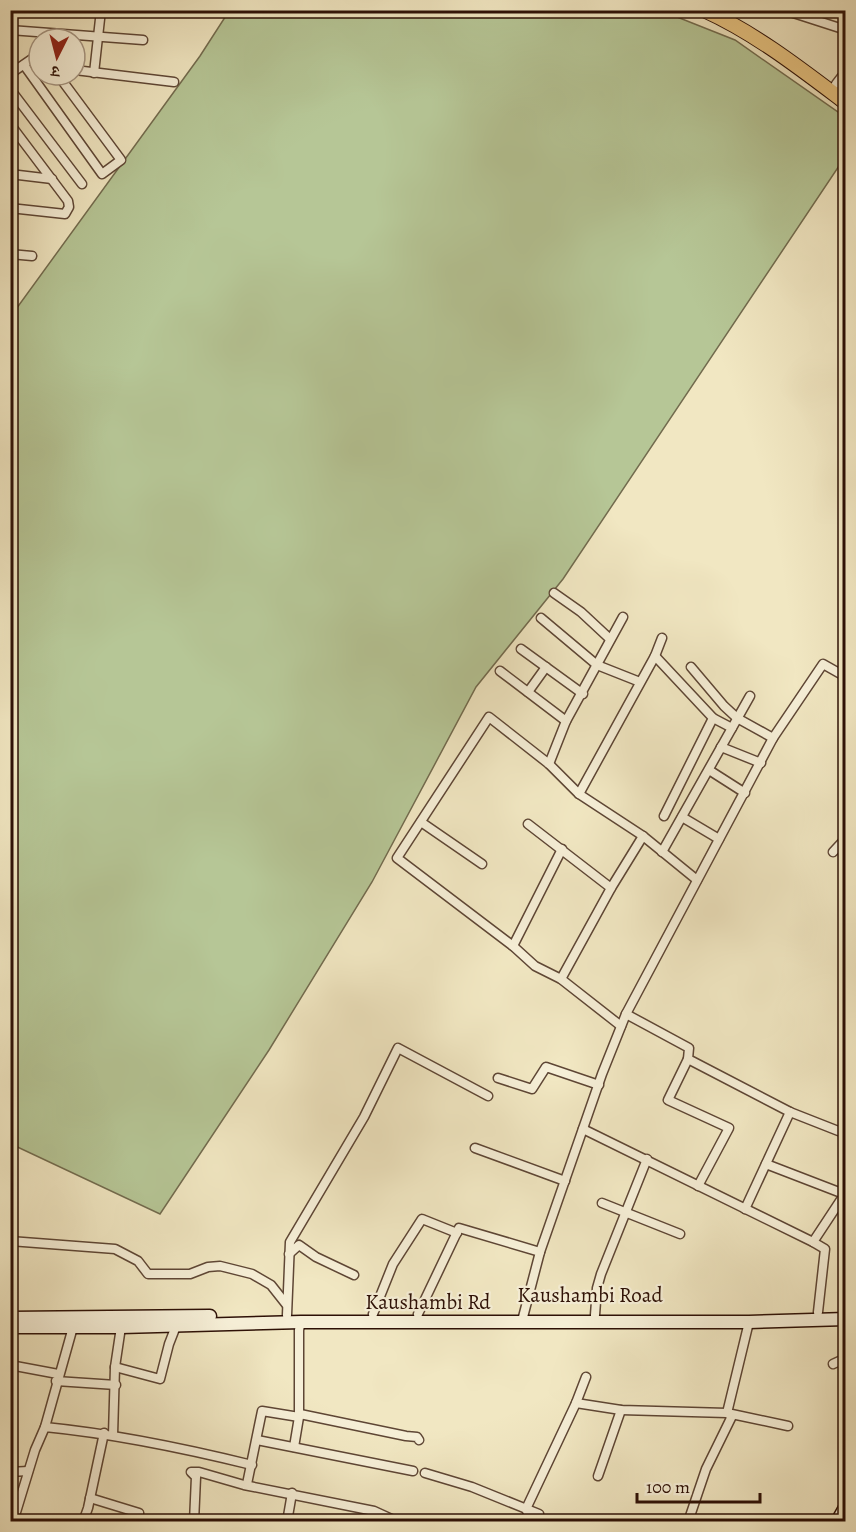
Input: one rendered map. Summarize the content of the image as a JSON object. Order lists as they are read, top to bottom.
{
  "streets": {
    "main road": ["Kaushambi Road", "Kaushambi Rd"]
  },
  "crossings": [
    ["Kaushambi Road", "Kaushambi Rd"]
  ],
  "scale_bar": "100 m",
  "north": "bottom"
}
